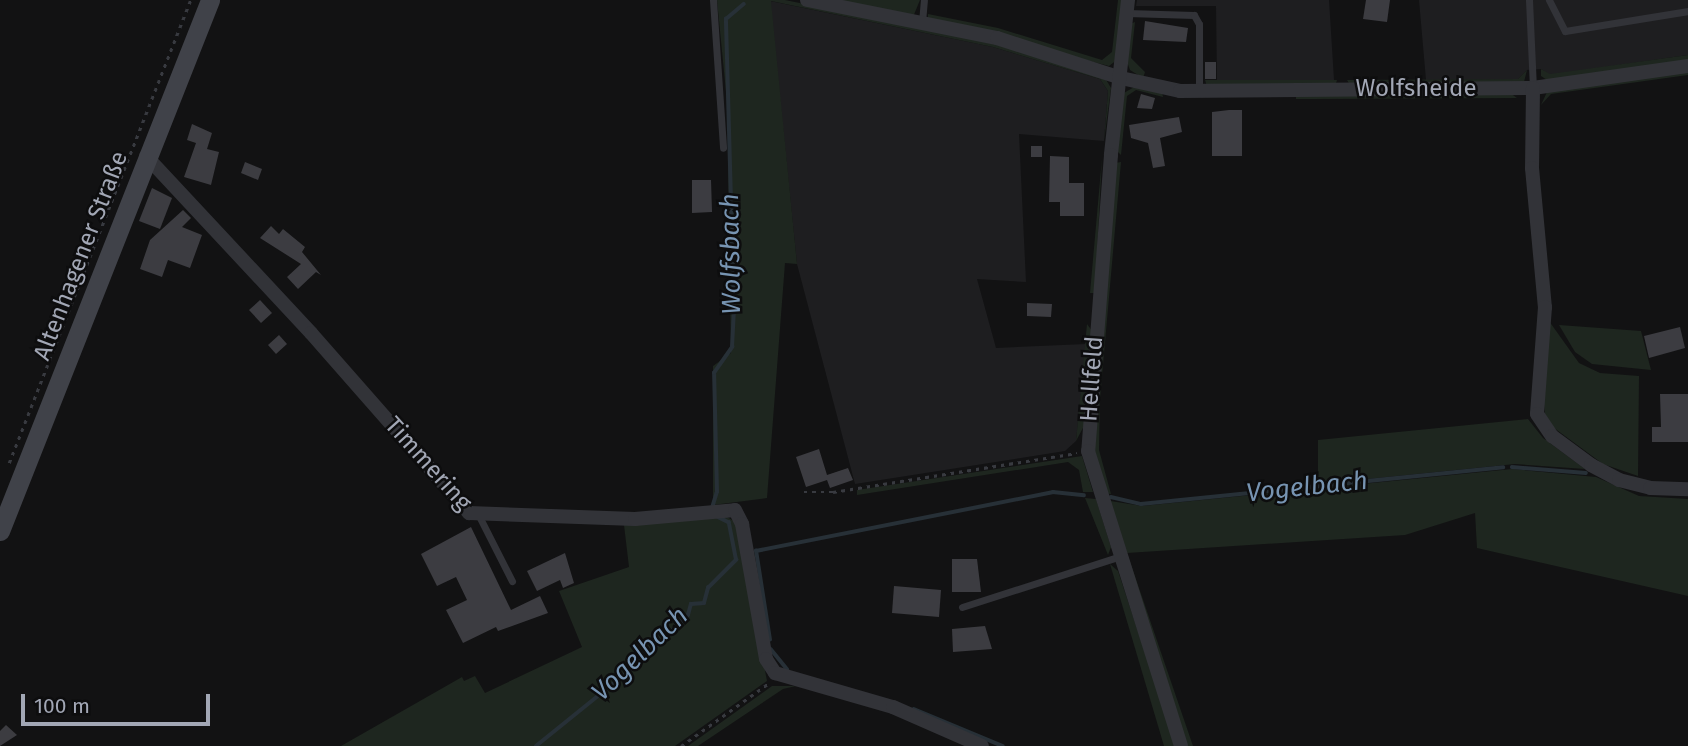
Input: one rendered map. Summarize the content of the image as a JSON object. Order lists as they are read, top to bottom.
{
  "streets": {
    "main road": ["Altenhagener Straße"],
    "street": ["Wolfsheide", "Hellfeld", "Timmering"]
  },
  "crossings": [
    ["Wolfsheide", "Hellfeld"],
    ["Altenhagener Straße", "Timmering"]
  ],
  "water": ["Wolfsbach", "Vogelbach"],
  "scale_bar": "100 m"
}
